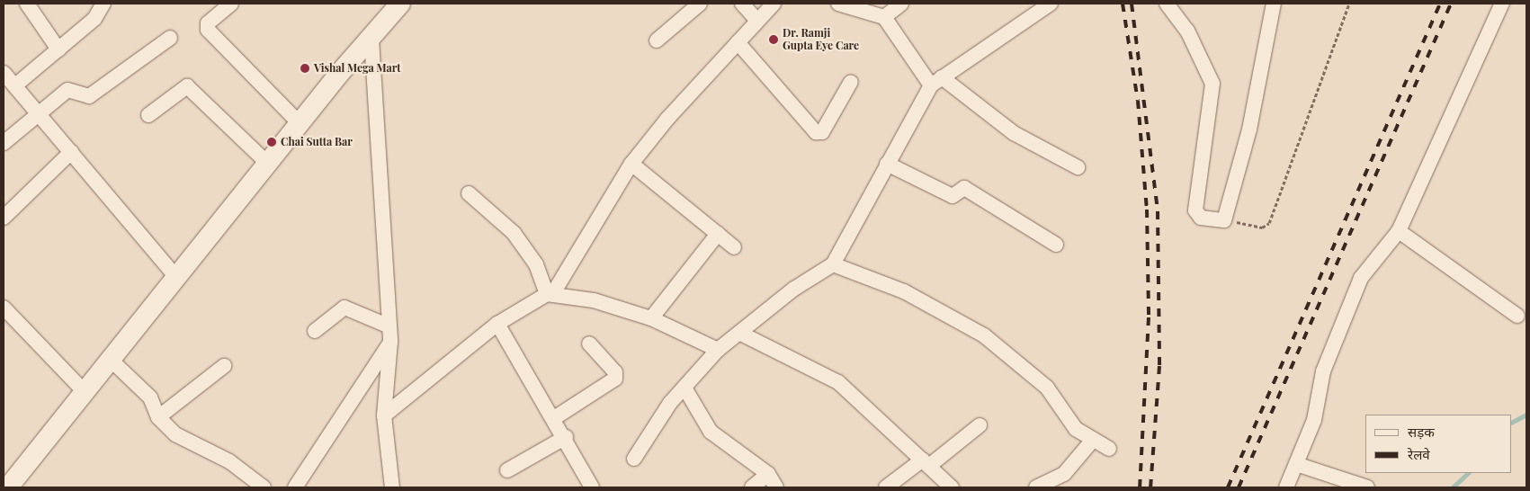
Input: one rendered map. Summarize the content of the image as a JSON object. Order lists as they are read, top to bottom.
{
  "places": ["Dr. Ramji Gupta Eye Care", "Vishal Mega Mart", "Chai Sutta Bar"],
  "legend": ["सड़क", "रेलवे"]
}
